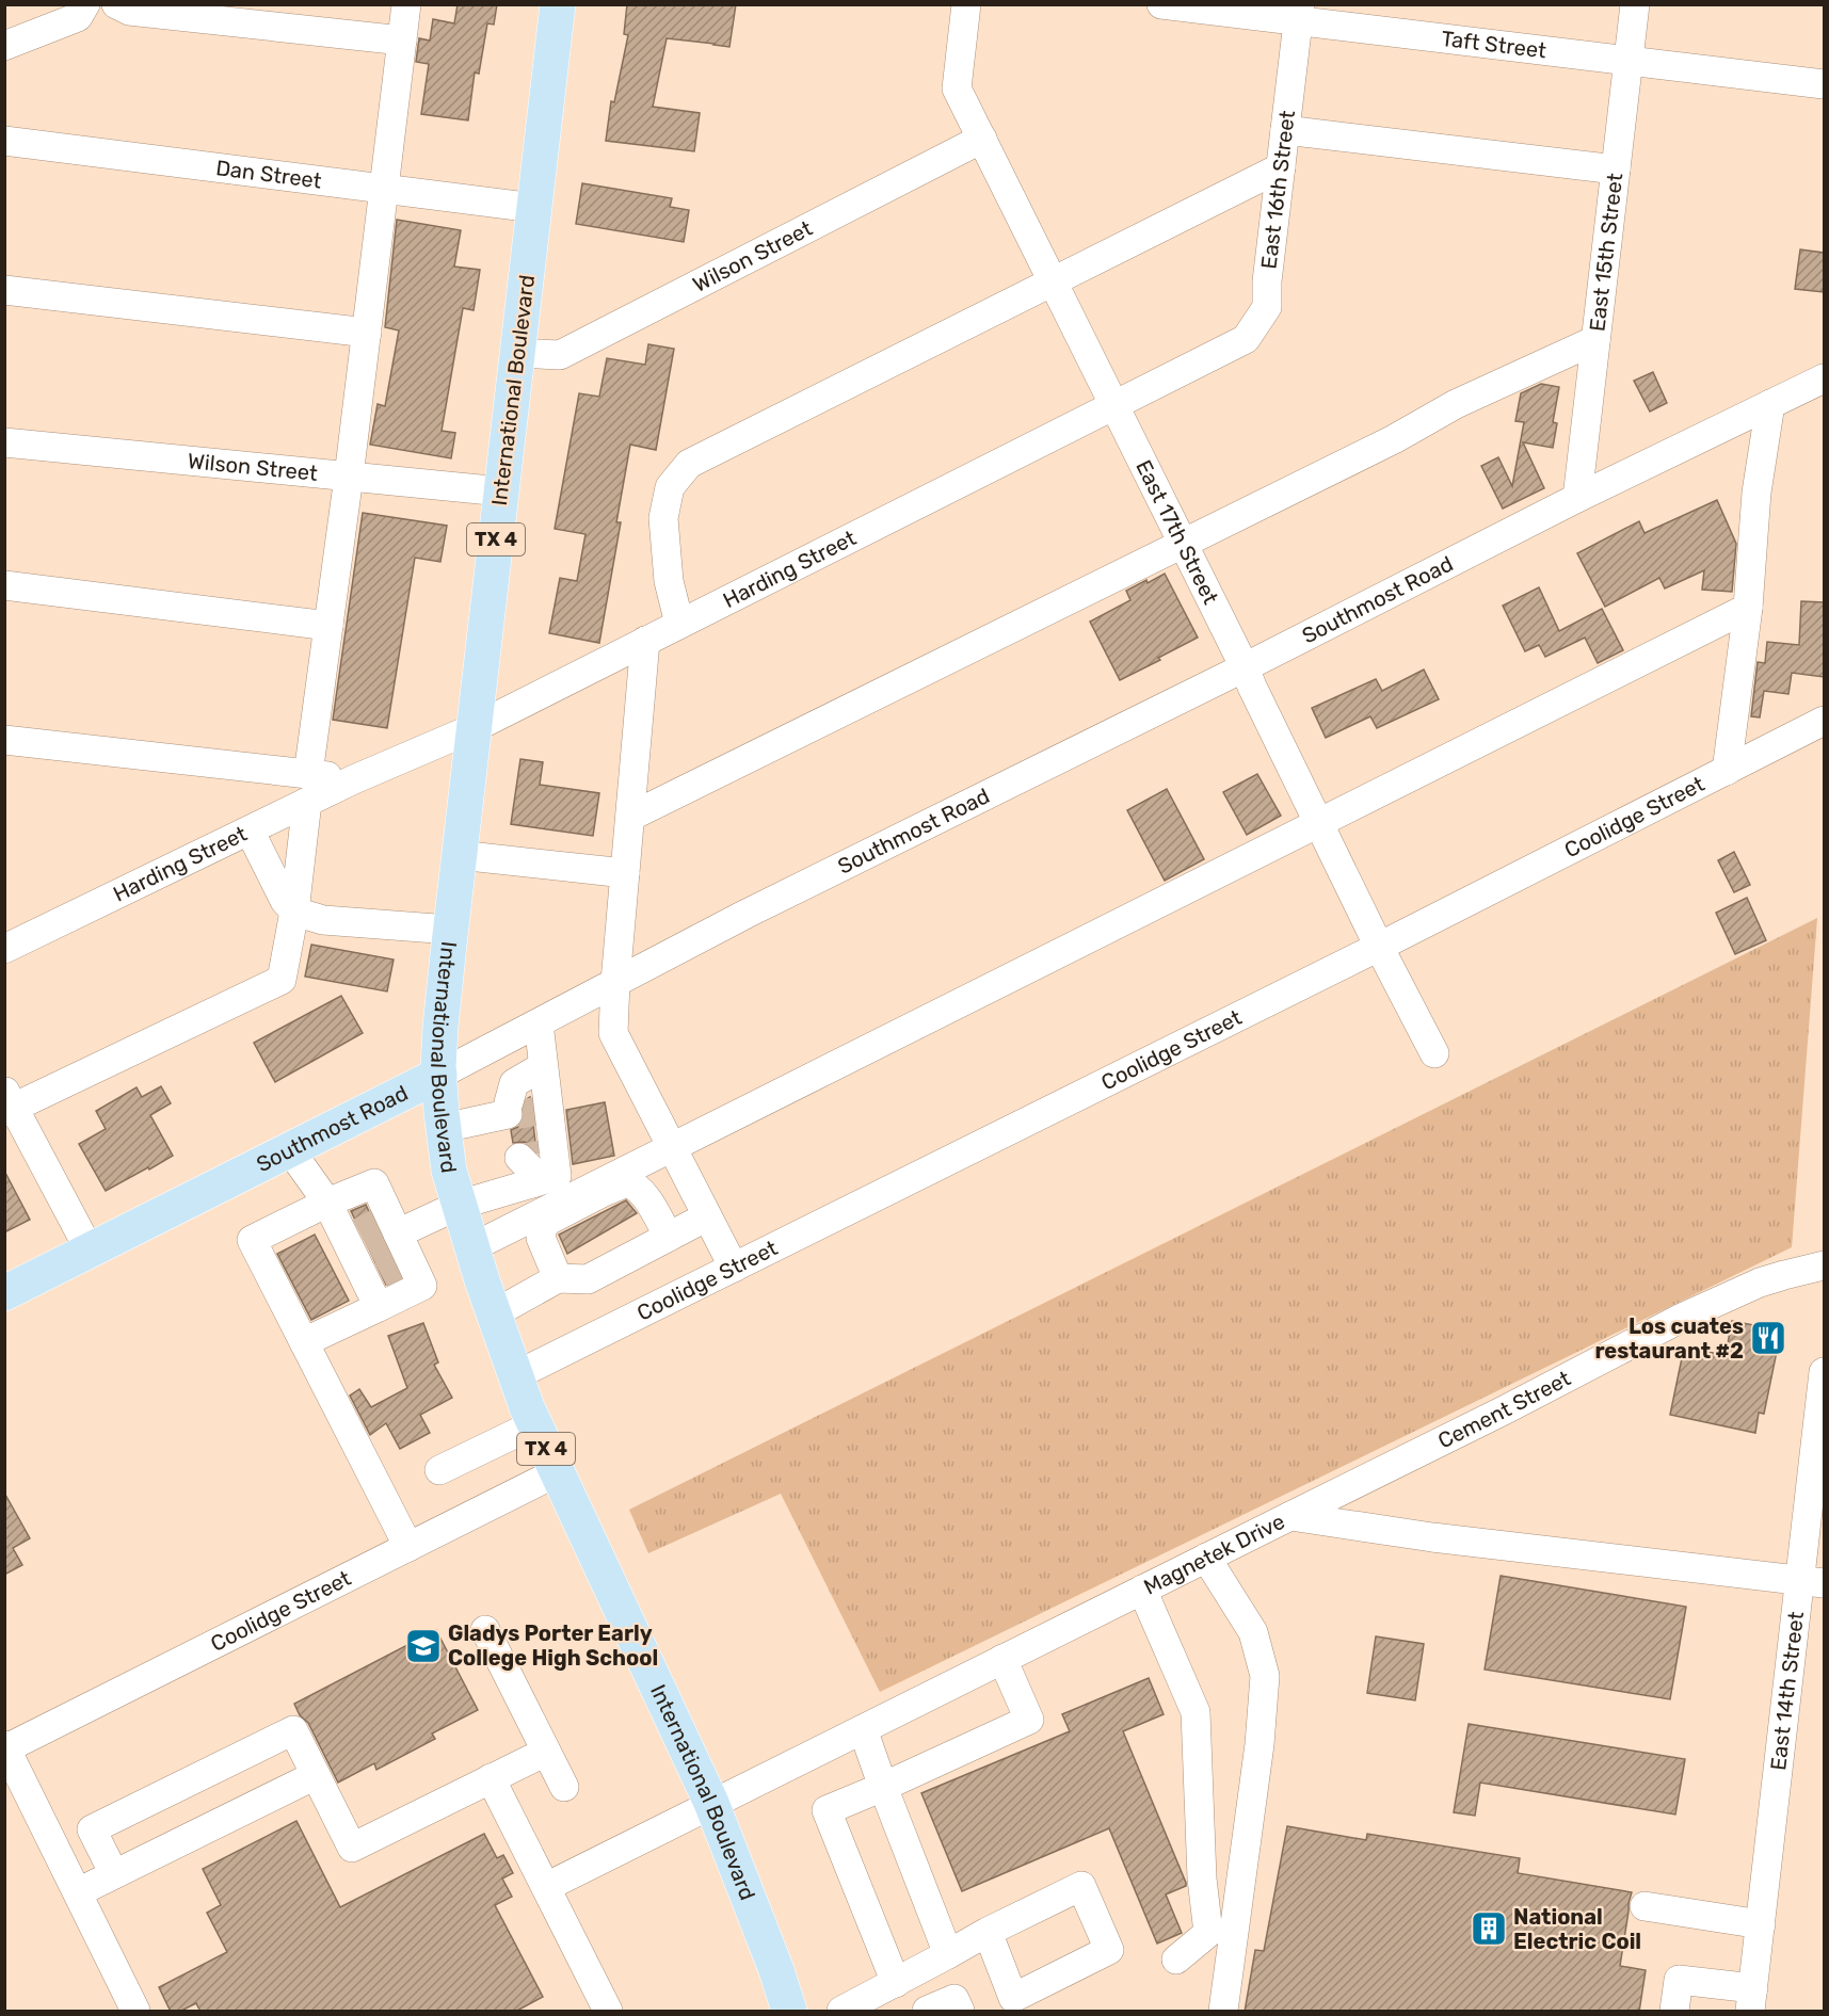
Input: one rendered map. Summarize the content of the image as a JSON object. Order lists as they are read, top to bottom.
{
  "streets": {
    "main road": ["International Boulevard", "TX 4", "Southmost Road"],
    "street": [
      "Taft Street",
      "Dan Street",
      "East 16th Street",
      "East 15th Street",
      "Wilson Street",
      "East 17th Street",
      "Harding Street",
      "Coolidge Street",
      "Cement Street",
      "Magnetek Drive",
      "East 14th Street"
    ]
  },
  "crossings": [
    ["Taft Street", "East 16th Street"],
    ["Taft Street", "East 15th Street"],
    ["Dan Street", "International Boulevard"],
    ["East 16th Street", "Harding Street"],
    ["East 15th Street", "Southmost Road"],
    ["Wilson Street", "International Boulevard"],
    ["Wilson Street", "East 17th Street"],
    ["International Boulevard", "Harding Street"],
    ["International Boulevard", "Southmost Road"],
    ["International Boulevard", "Coolidge Street"],
    ["International Boulevard", "Magnetek Drive"],
    ["East 17th Street", "Harding Street"],
    ["East 17th Street", "Southmost Road"],
    ["East 17th Street", "Coolidge Street"],
    ["Cement Street", "Magnetek Drive"],
    ["Magnetek Drive", "East 14th Street"]
  ],
  "places": {
    "restaurant": ["Los cuates restaurant #2"],
    "school or university": ["Gladys Porter Early College High School"],
    "building": ["National Electric Coil"]
  }
}
